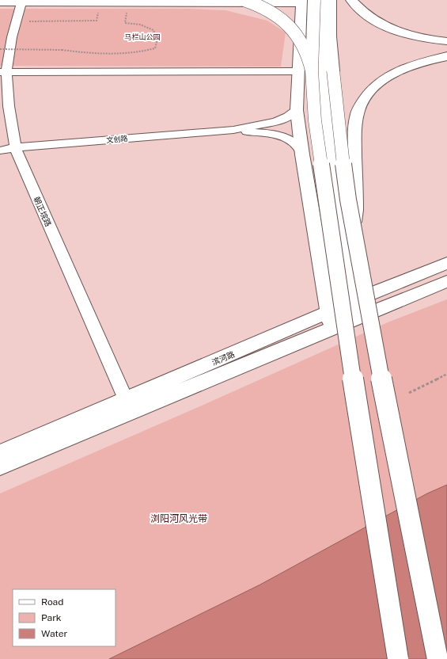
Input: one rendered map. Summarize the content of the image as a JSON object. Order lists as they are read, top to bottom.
{
  "streets": {
    "main road": ["滨河路"],
    "street": ["文创路", "朝正垸路"]
  },
  "crossings": [
    ["文创路", "朝正垸路"],
    ["朝正垸路", "滨河路"]
  ],
  "parks": ["马栏山公园", "浏阳河风光带"],
  "legend": ["Road", "Park", "Water"]
}
